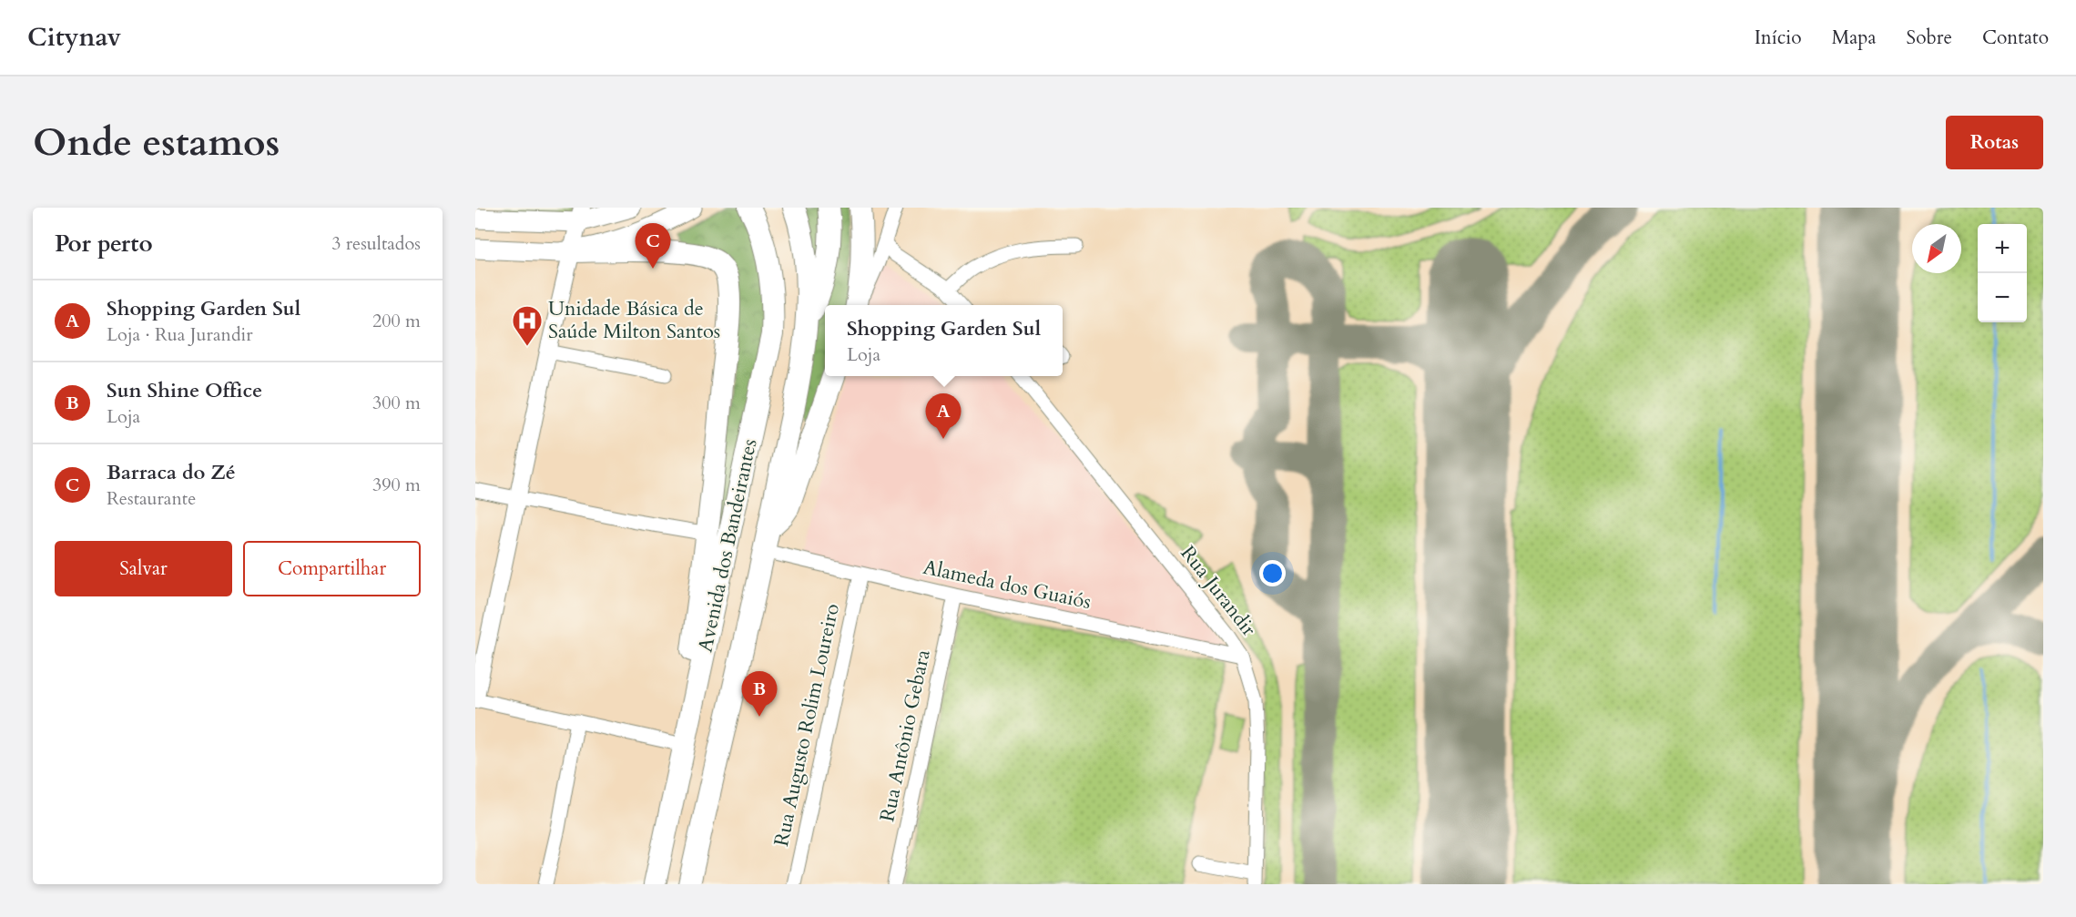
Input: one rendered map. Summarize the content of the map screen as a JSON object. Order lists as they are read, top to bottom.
{
  "streets": {
    "highway": ["Avenida dos Bandeirantes"],
    "street": [
      "Alameda dos Guaiós",
      "Rua Jurandir",
      "Rua Augusto Rolim Loureiro",
      "Rua Antônio Gebara"
    ]
  },
  "crossings": [
    ["Avenida dos Bandeirantes", "Alameda dos Guaiós"],
    ["Alameda dos Guaiós", "Rua Jurandir"],
    ["Alameda dos Guaiós", "Rua Augusto Rolim Loureiro"],
    ["Alameda dos Guaiós", "Rua Antônio Gebara"]
  ],
  "places": {
    "hospital": ["Unidade Básica de Saúde Milton Santos"]
  },
  "north": "bottom left",
  "page": {
    "header": "Citynav",
    "nav": [
      "Início",
      "Mapa",
      "Sobre",
      "Contato"
    ],
    "buttons": [
      "Rotas",
      ["Salvar", "Compartilhar"]
    ],
    "title": "Onde estamos",
    "heading": ["Por perto", "3 resultados"],
    "pins": ["C", "A", "B"],
    "map_buttons": ["+", "−"],
    "list": [
      {
        "mark": "A",
        "name": "Shopping Garden Sul",
        "note": "Loja · Rua Jurandir",
        "value": "200 m"
      },
      {
        "mark": "B",
        "name": "Sun Shine Office",
        "note": "Loja",
        "value": "300 m"
      },
      {
        "mark": "C",
        "name": "Barraca do Zé",
        "note": "Restaurante",
        "value": "390 m"
      }
    ],
    "popup": ["Shopping Garden Sul", "Loja"]
  }
}
